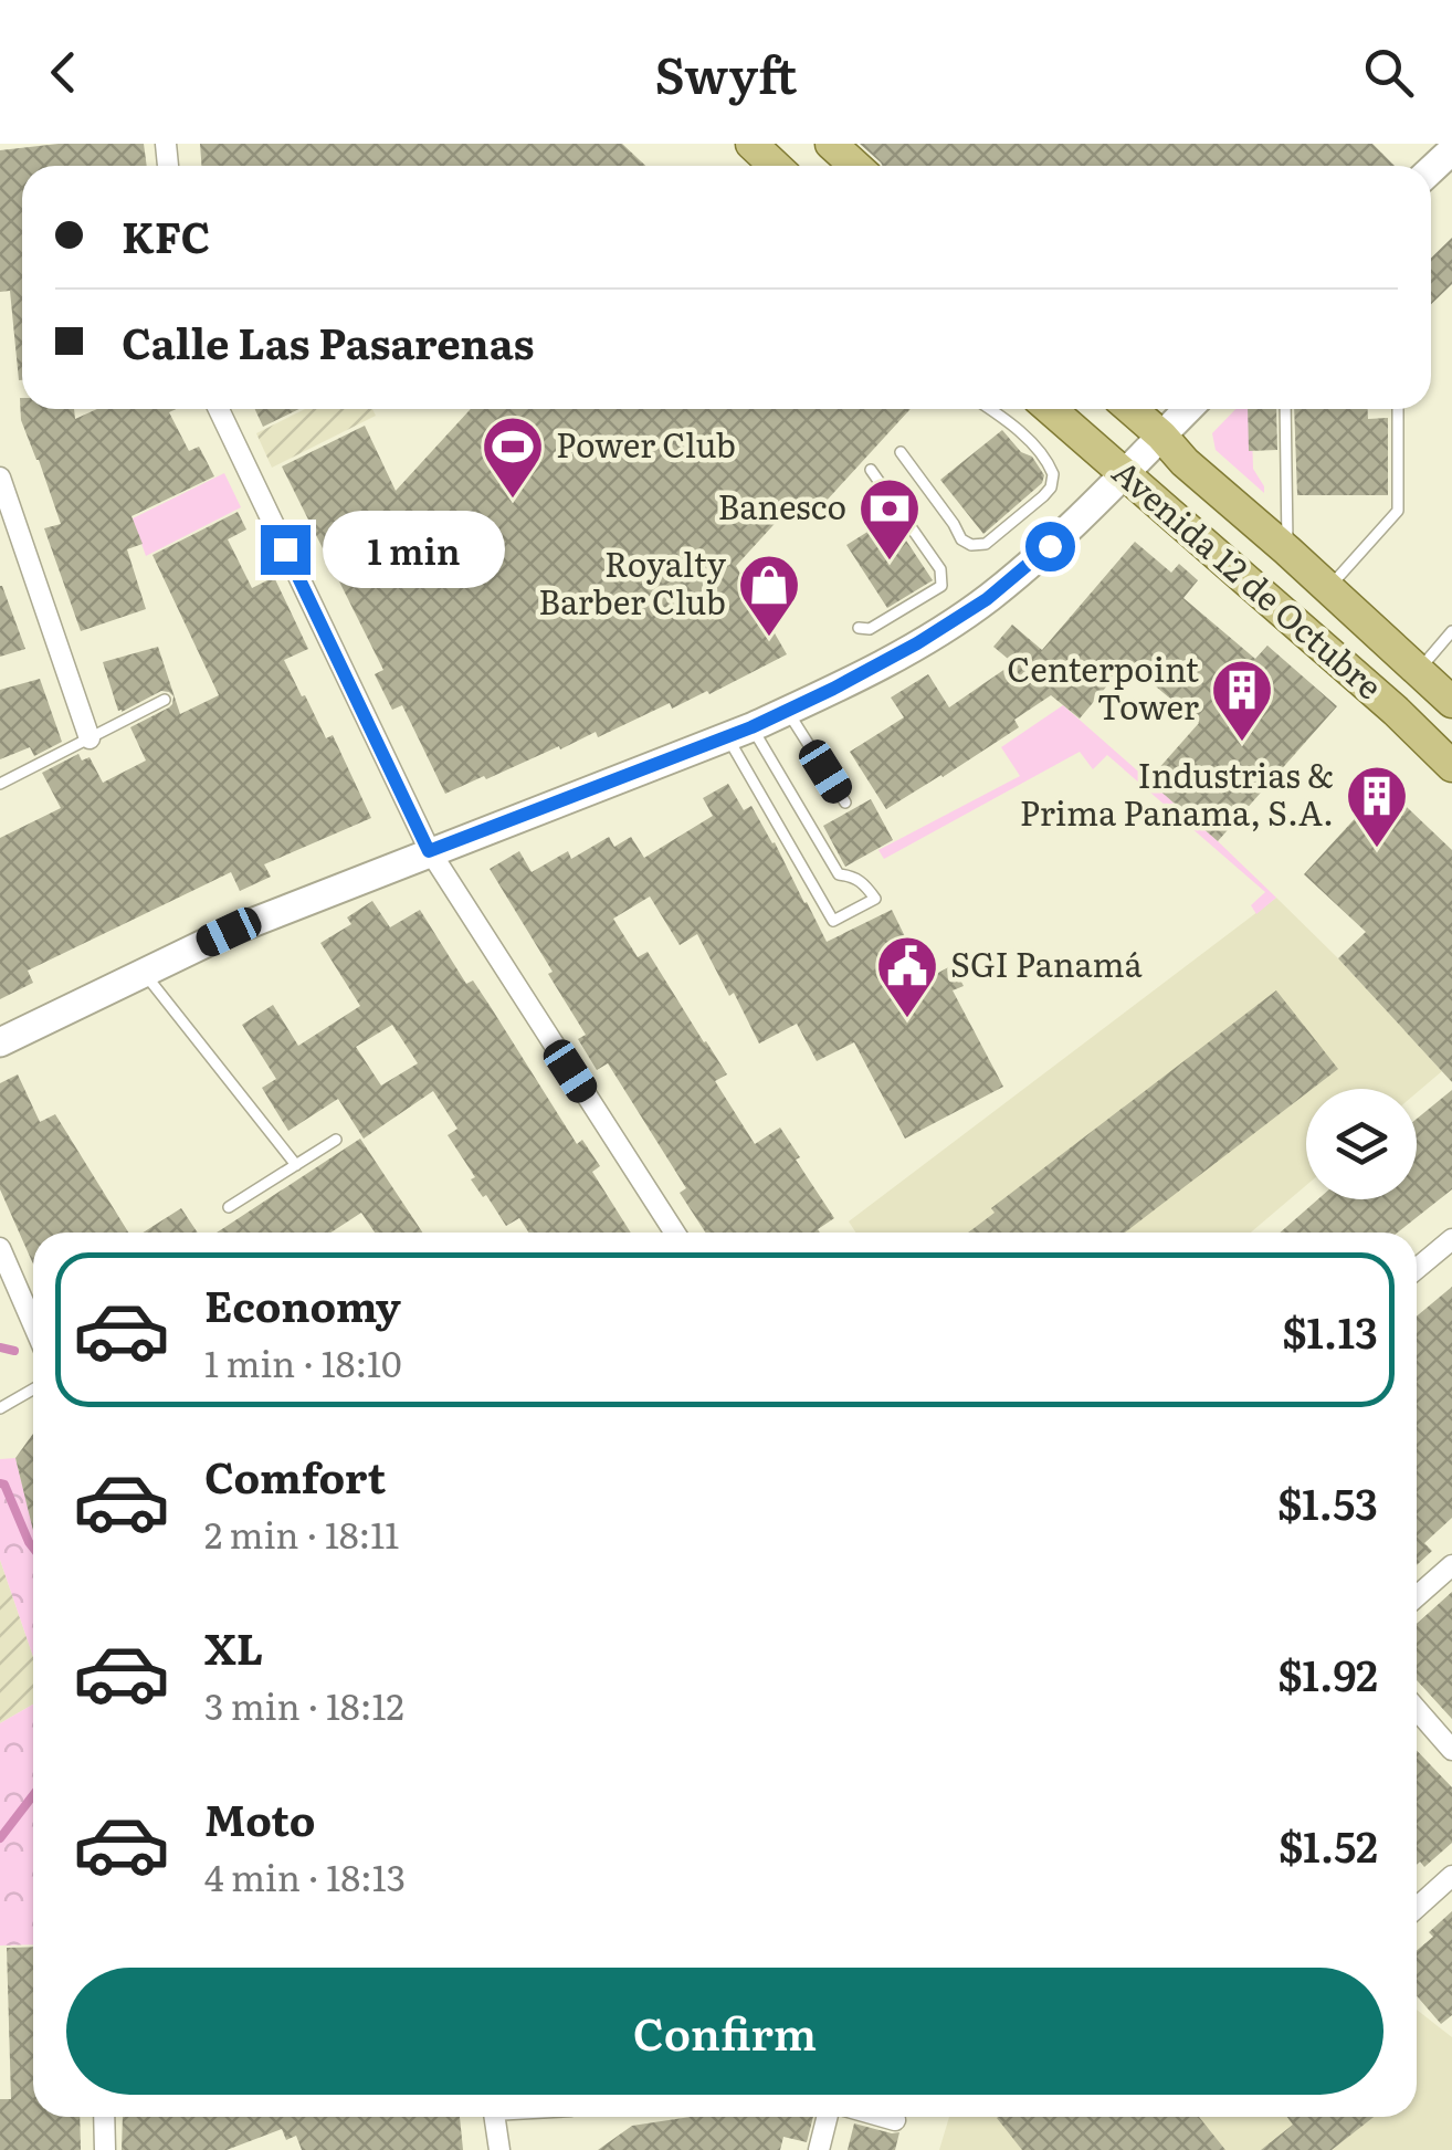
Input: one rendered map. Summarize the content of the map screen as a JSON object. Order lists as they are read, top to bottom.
{
  "streets": {
    "main road": ["Avenida 12 de Octubre"]
  },
  "places": {
    "sports": ["Power Club"],
    "bank": ["Banesco"],
    "shop": ["Royalty Barber Club"],
    "building": ["Centerpoint Tower", "Industrias & Prima Panama, S.A."],
    "public building": ["SGI Panamá"]
  },
  "page": {
    "header": "Swyft",
    "banner": ["KFC", "Calle Las Pasarenas"],
    "bubble": "1 min",
    "list": [
      {
        "name": "Economy",
        "note": "1 min · 18:10",
        "value": "$1.13"
      },
      {
        "name": "Comfort",
        "note": "2 min · 18:11",
        "value": "$1.53"
      },
      {
        "name": "XL",
        "note": "3 min · 18:12",
        "value": "$1.92"
      },
      {
        "name": "Moto",
        "note": "4 min · 18:13",
        "value": "$1.52"
      }
    ],
    "buttons": "Confirm"
  }
}
